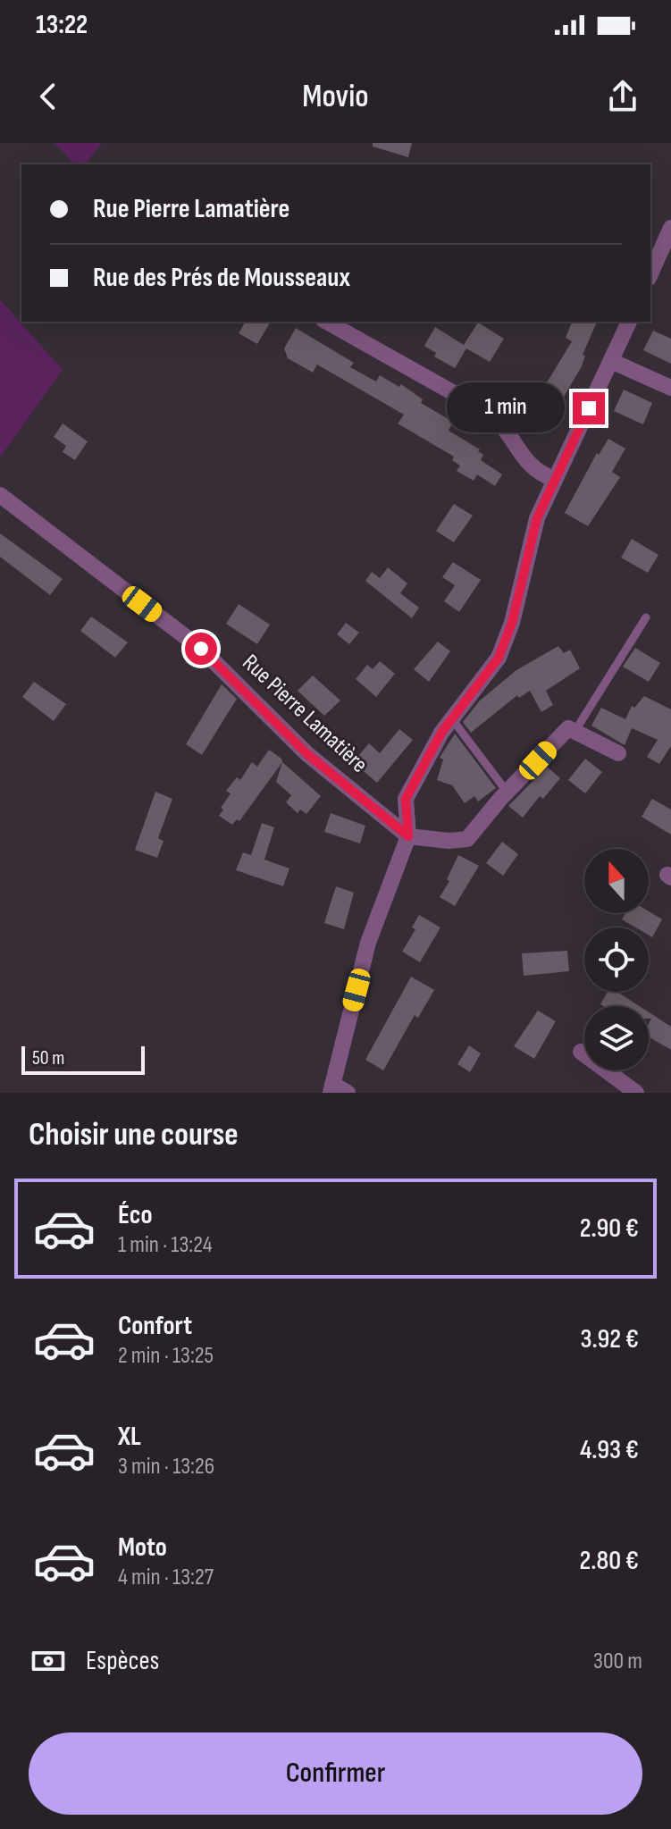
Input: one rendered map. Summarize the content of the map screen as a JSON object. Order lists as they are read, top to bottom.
{
  "streets": {
    "street": ["Rue Pierre Lamatière"]
  },
  "scale_bar": "50 m",
  "north": "top",
  "page": {
    "status": "13:22",
    "header": "Movio",
    "banner": ["Rue Pierre Lamatière", "Rue des Prés de Mousseaux"],
    "bubble": "1 min",
    "scale": "50 m",
    "heading": "Choisir une course",
    "list": [
      {
        "name": "Éco",
        "note": "1 min · 13:24",
        "value": "2.90 €"
      },
      {
        "name": "Confort",
        "note": "2 min · 13:25",
        "value": "3.92 €"
      },
      {
        "name": "XL",
        "note": "3 min · 13:26",
        "value": "4.93 €"
      },
      {
        "name": "Moto",
        "note": "4 min · 13:27",
        "value": "2.80 €"
      }
    ],
    "pay": ["Espèces", "300 m"],
    "buttons": "Confirmer"
  }
}
